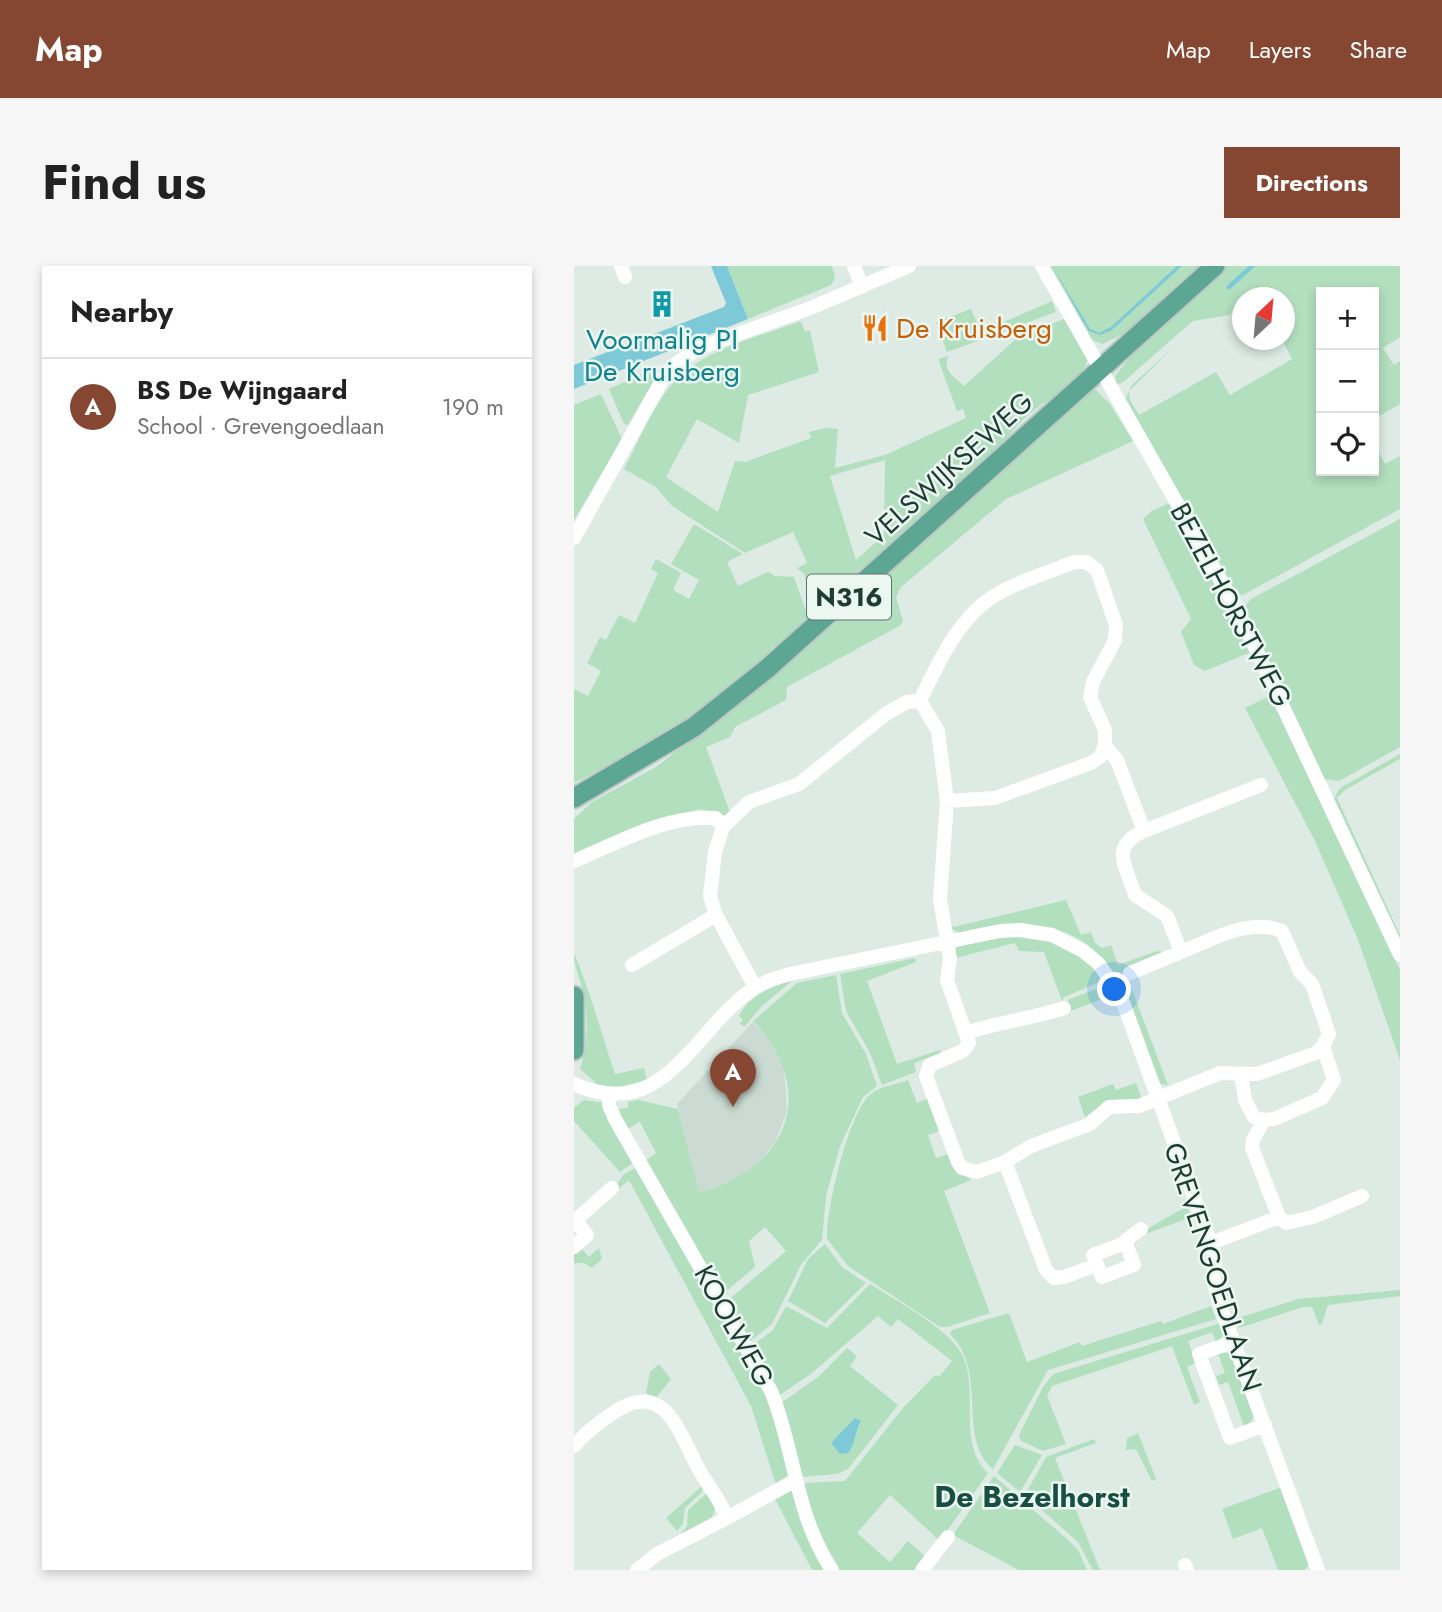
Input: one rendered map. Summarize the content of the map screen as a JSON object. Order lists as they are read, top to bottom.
{
  "streets": {
    "main road": ["VELSWIJKSEWEG", "N316"],
    "street": ["BEZELHORSTWEG", "GREVENGOEDLAAN", "KOOLWEG"]
  },
  "crossings": [
    ["VELSWIJKSEWEG", "BEZELHORSTWEG"],
    ["GREVENGOEDLAAN", "KOOLWEG"]
  ],
  "districts": ["De Bezelhorst"],
  "places": {
    "building": ["Voormalig PI De Kruisberg"],
    "restaurant": ["De Kruisberg"]
  },
  "north": "top right",
  "page": {
    "header": "Map",
    "nav": ["Map", "Layers", "Share"],
    "title": "Find us",
    "buttons": "Directions",
    "heading": "Nearby",
    "map_buttons": ["+", "−"],
    "list": [
      {
        "mark": "A",
        "name": "BS De Wijngaard",
        "note": "School · Grevengoedlaan",
        "value": "190 m"
      }
    ],
    "pins": "A"
  }
}
